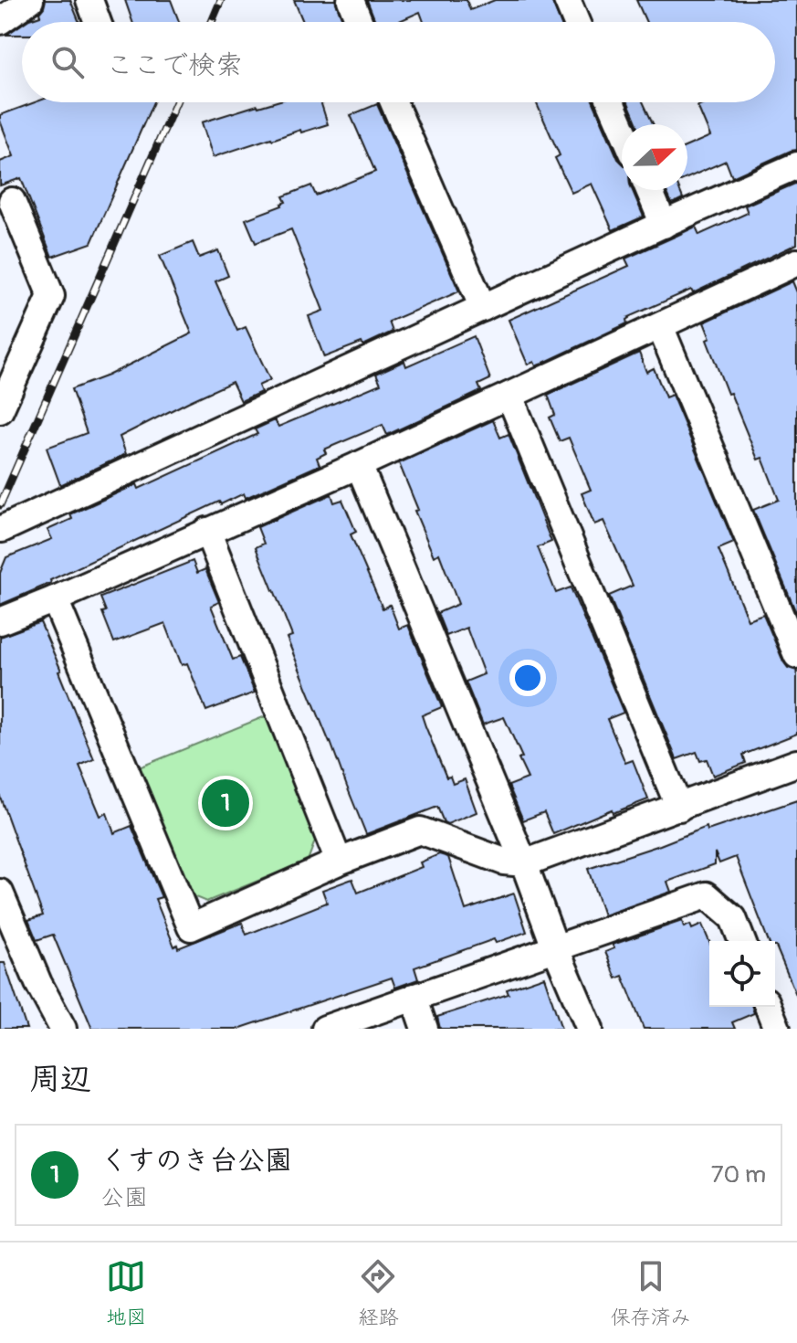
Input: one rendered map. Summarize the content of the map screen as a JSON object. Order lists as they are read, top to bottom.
{
  "north": "right",
  "page": {
    "search": "ここで検索",
    "pins": "1",
    "heading": "周辺",
    "list": [
      {
        "mark": "1",
        "name": "くすのき台公園",
        "note": "公園",
        "value": "70 m"
      }
    ],
    "nav": ["地図", "経路", "保存済み"]
  }
}
